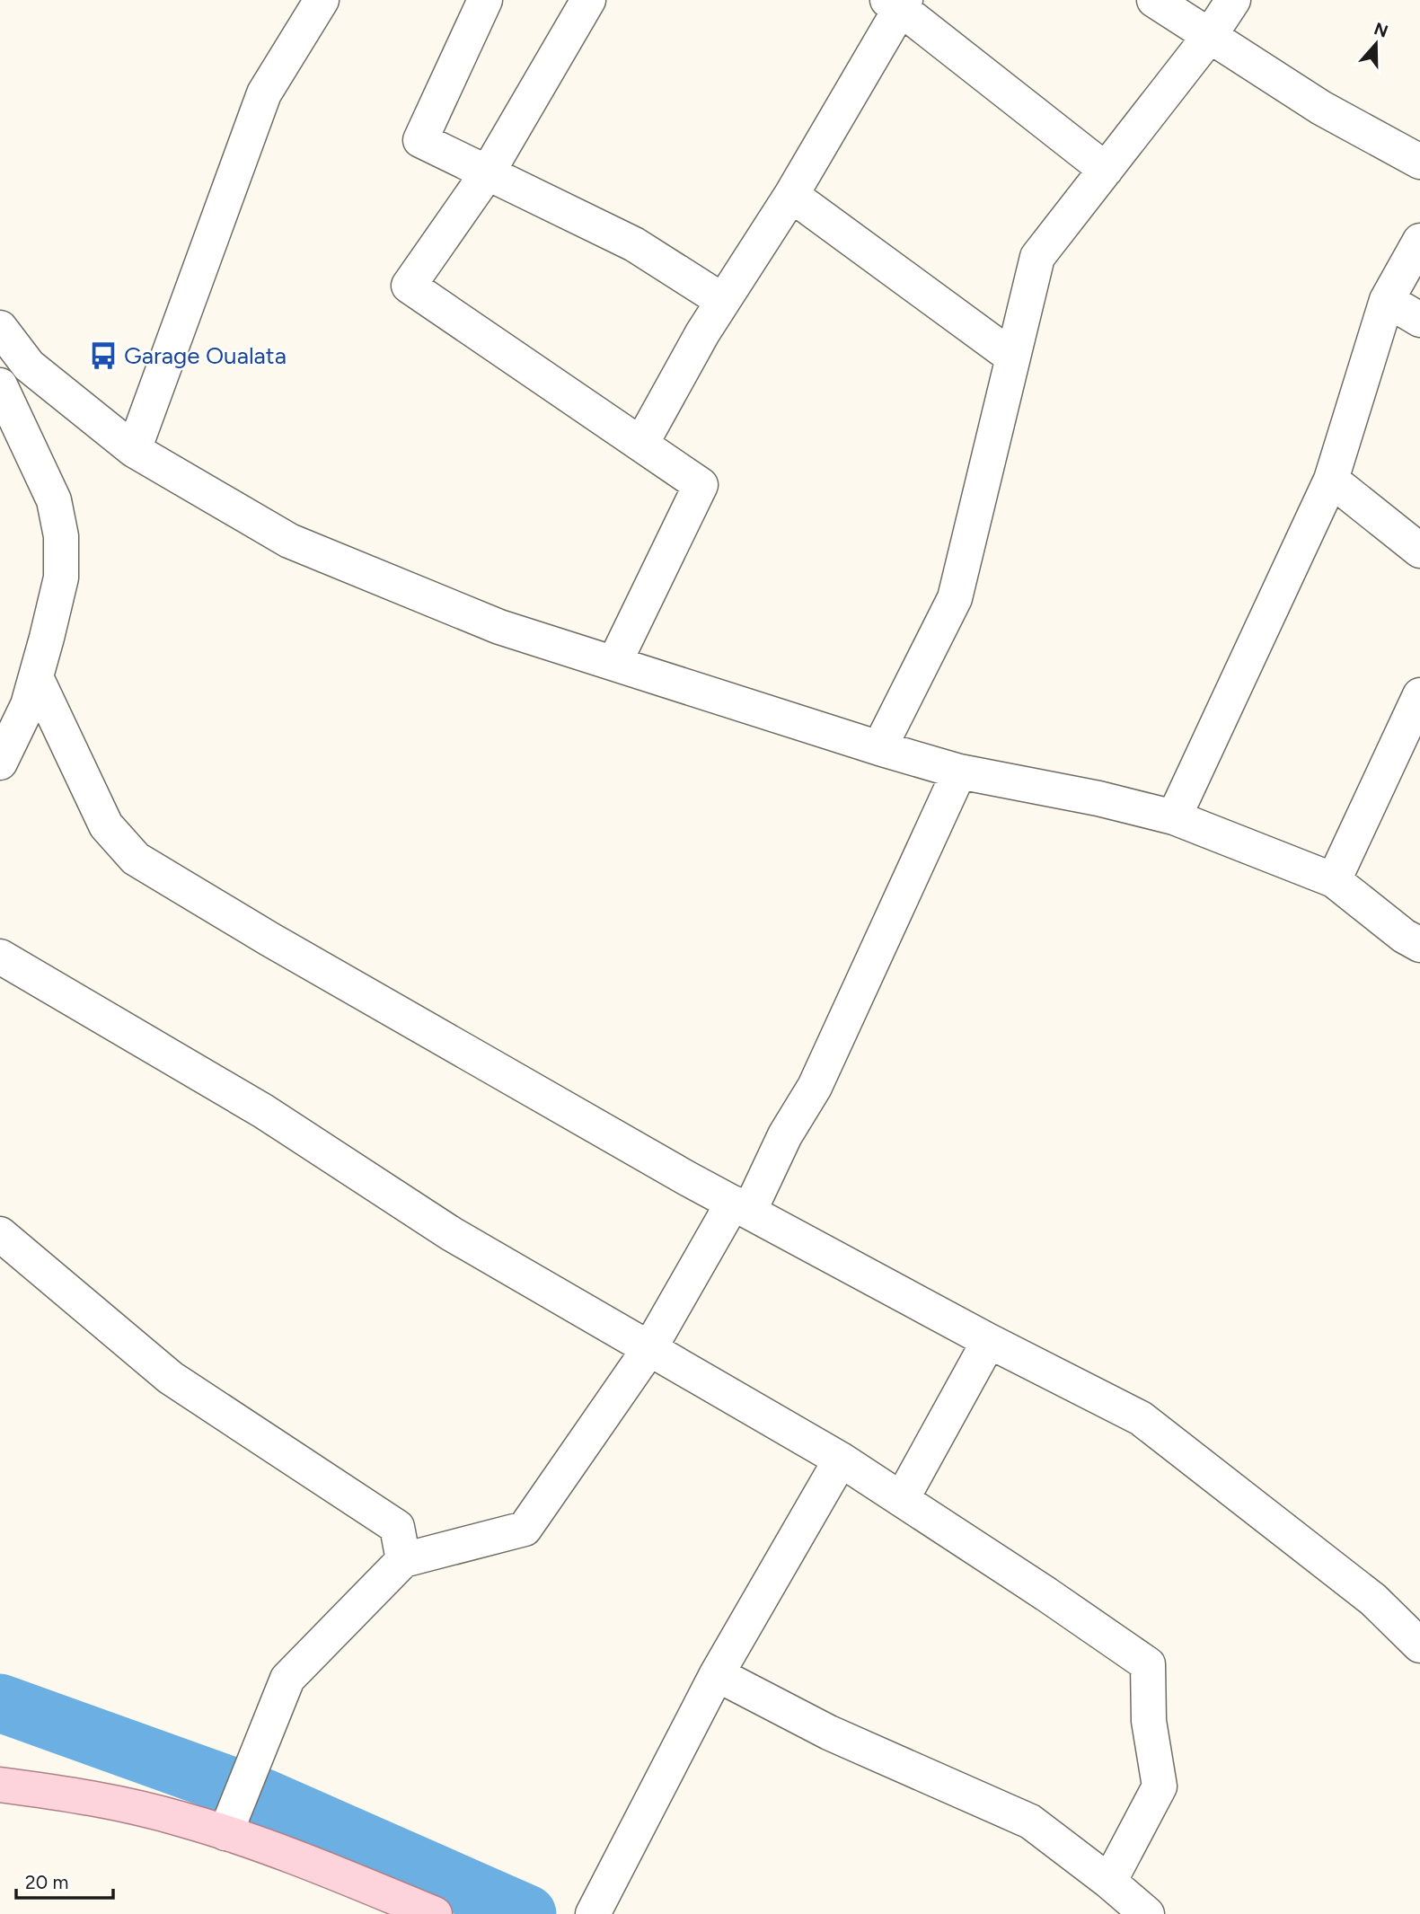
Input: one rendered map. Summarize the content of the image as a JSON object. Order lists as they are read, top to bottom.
{
  "places": {
    "bus stop": ["Garage Oualata"]
  },
  "scale_bar": "20 m",
  "north": "top"
}
